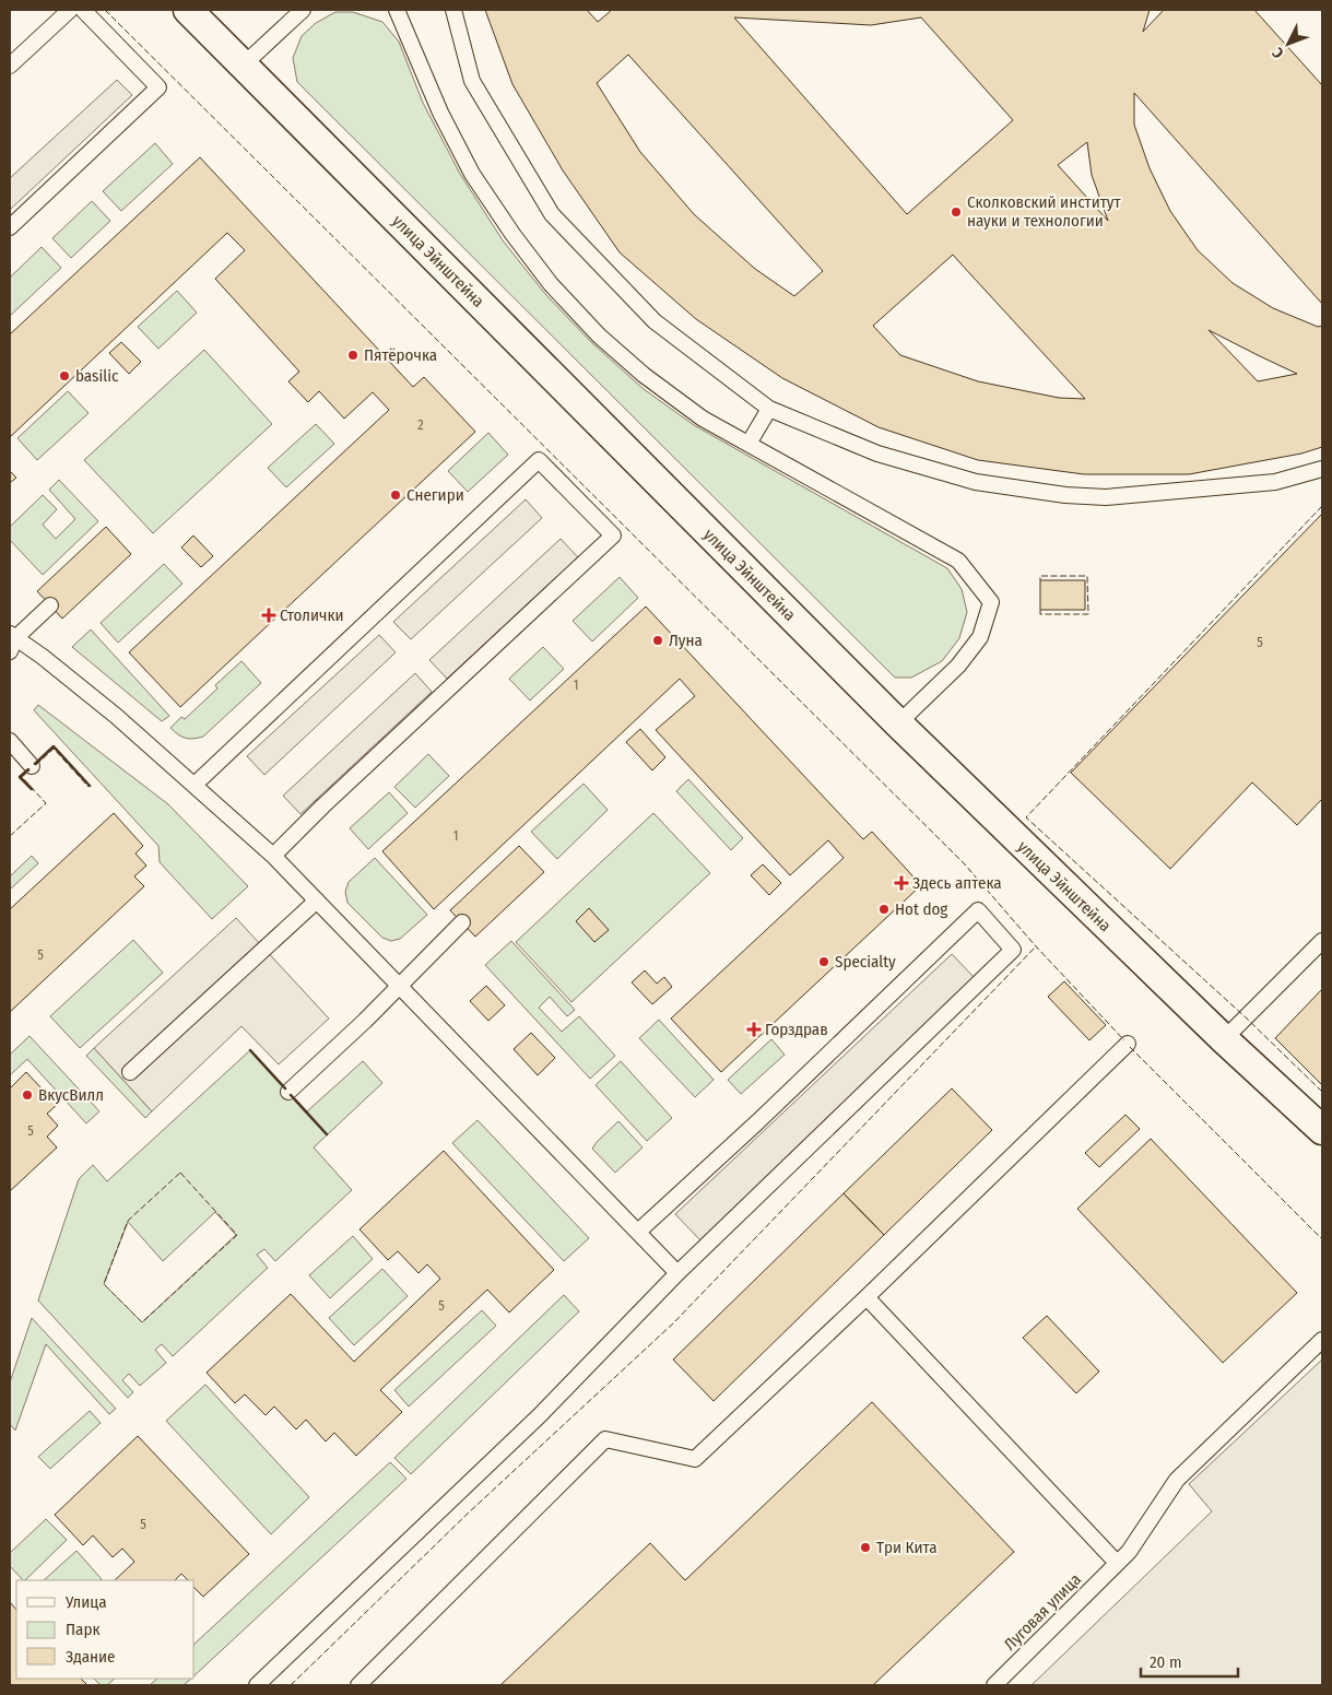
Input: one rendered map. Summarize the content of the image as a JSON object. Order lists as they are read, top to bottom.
{
  "streets": {
    "street": ["улица Эйнштейна"],
    "lane": ["Луговая улица"]
  },
  "places": {
    "other": [
      "Сколковский институт науки и технологии",
      "Пятёрочка",
      "basilic",
      "Снегири",
      "Луна",
      "Hot dog",
      "Specialty",
      "ВкусВилл",
      "Три Кита"
    ],
    "health": ["Столички", "Здесь аптека", "Горздрав"]
  },
  "house_numbers": [
    "2",
    "5",
    "1",
    "1",
    "5",
    "5",
    "5",
    "5"
  ],
  "legend": ["Улица", "Парк", "Здание"],
  "scale_bar": "20 m",
  "north": "bottom left"
}
